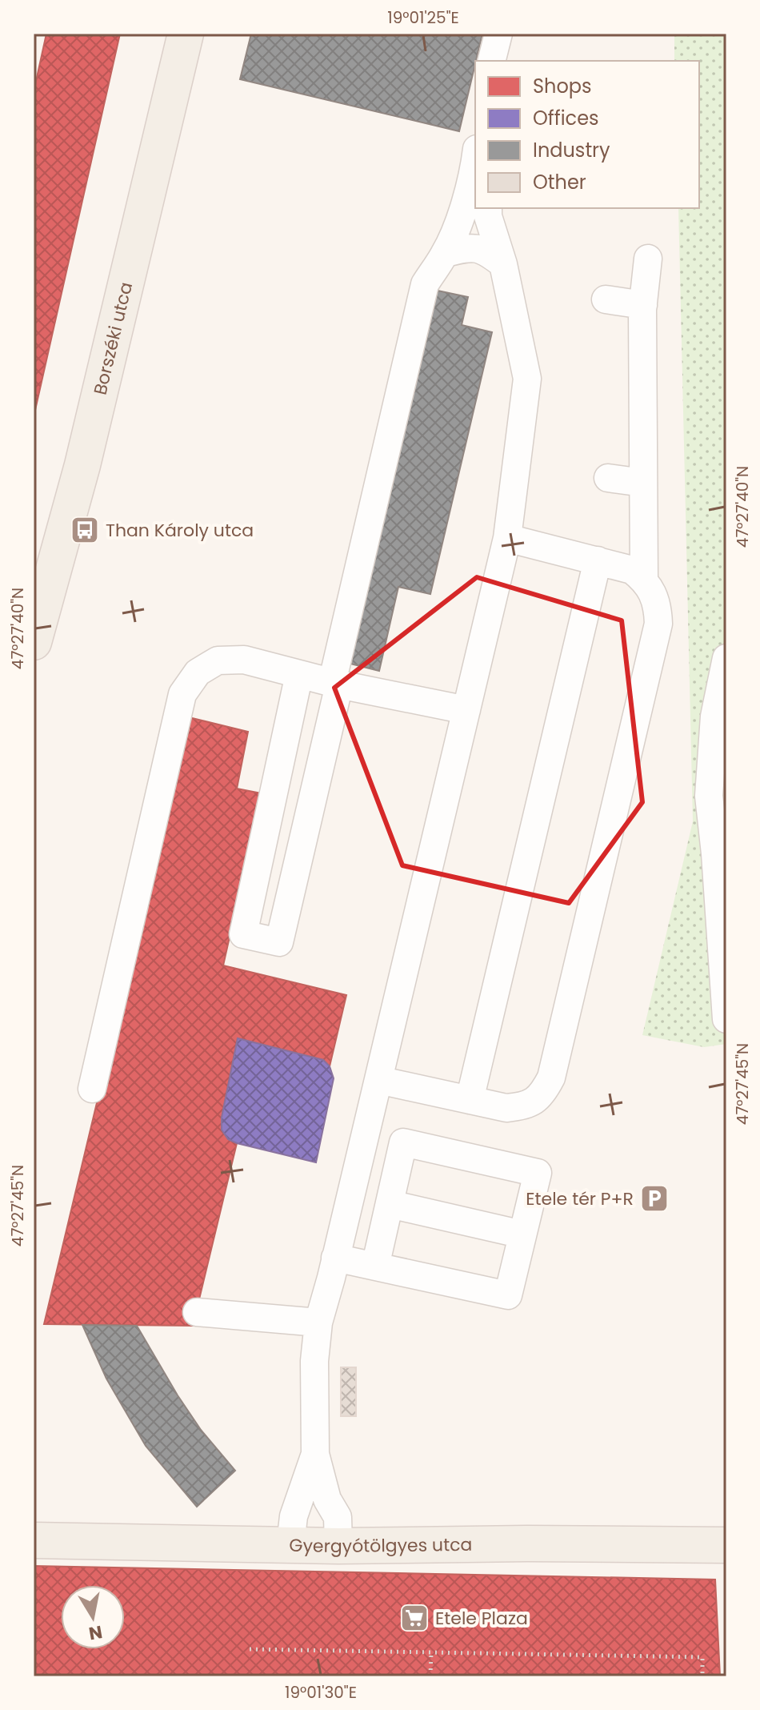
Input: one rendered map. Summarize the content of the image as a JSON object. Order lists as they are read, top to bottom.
{
  "streets": {
    "main road": ["Borszéki utca", "Gyergyótölgyes utca"]
  },
  "places": {
    "bus stop": ["Than Károly utca"],
    "parking": ["Etele tér P+R"],
    "supermarket": ["Etele Plaza"]
  },
  "legend": [
    "Shops",
    "Offices",
    "Industry",
    "Other"
  ],
  "north": "bottom",
  "coordinates": [
    "19°01'25\"E",
    "47°27'40\"N",
    "47°27'45\"N",
    "19°01'30\"E"
  ]
}
